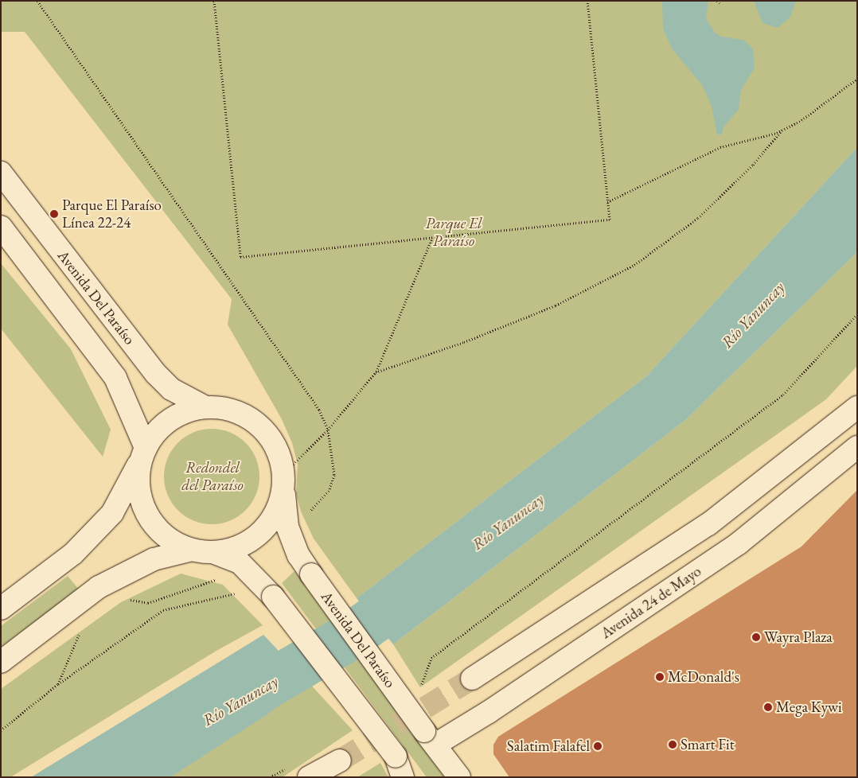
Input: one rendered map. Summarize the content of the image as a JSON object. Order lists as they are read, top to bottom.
{
  "streets": {
    "main road": ["Avenida Del Paraíso", "Avenida 24 de Mayo"]
  },
  "crossings": [
    ["Avenida Del Paraíso", "Avenida 24 de Mayo"]
  ],
  "water": ["Río Yanuncay"],
  "parks": ["Parque El Paraíso", "Redondel del Paraíso"],
  "places": [
    "Parque El Paraíso Línea 22-24",
    "Wayra Plaza",
    "McDonald's",
    "Mega Kywi",
    "Smart Fit",
    "Salatim Falafel"
  ]
}
